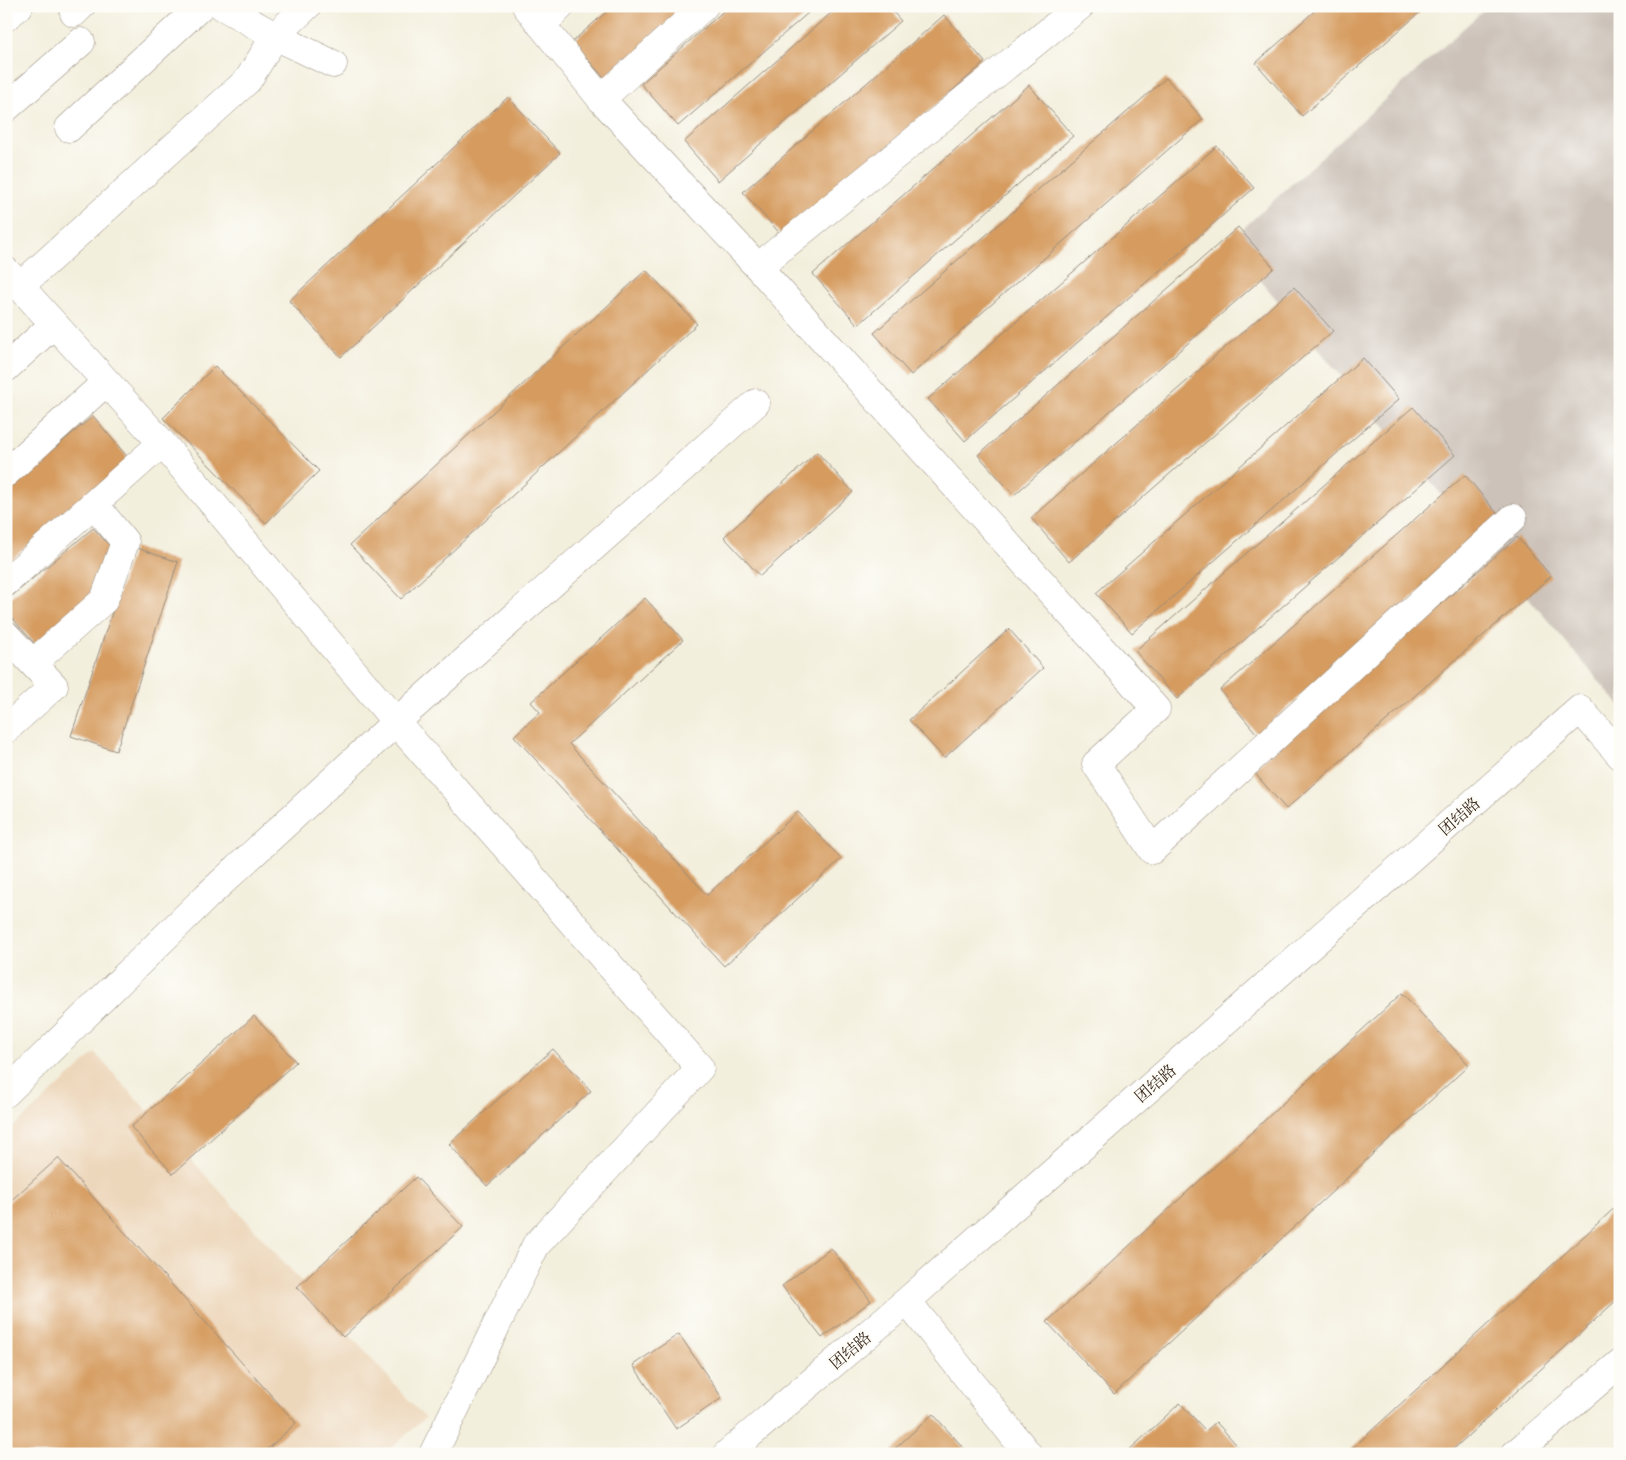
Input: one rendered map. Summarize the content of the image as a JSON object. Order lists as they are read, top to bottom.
{
  "streets": {
    "street": ["团结路"]
  }
}
